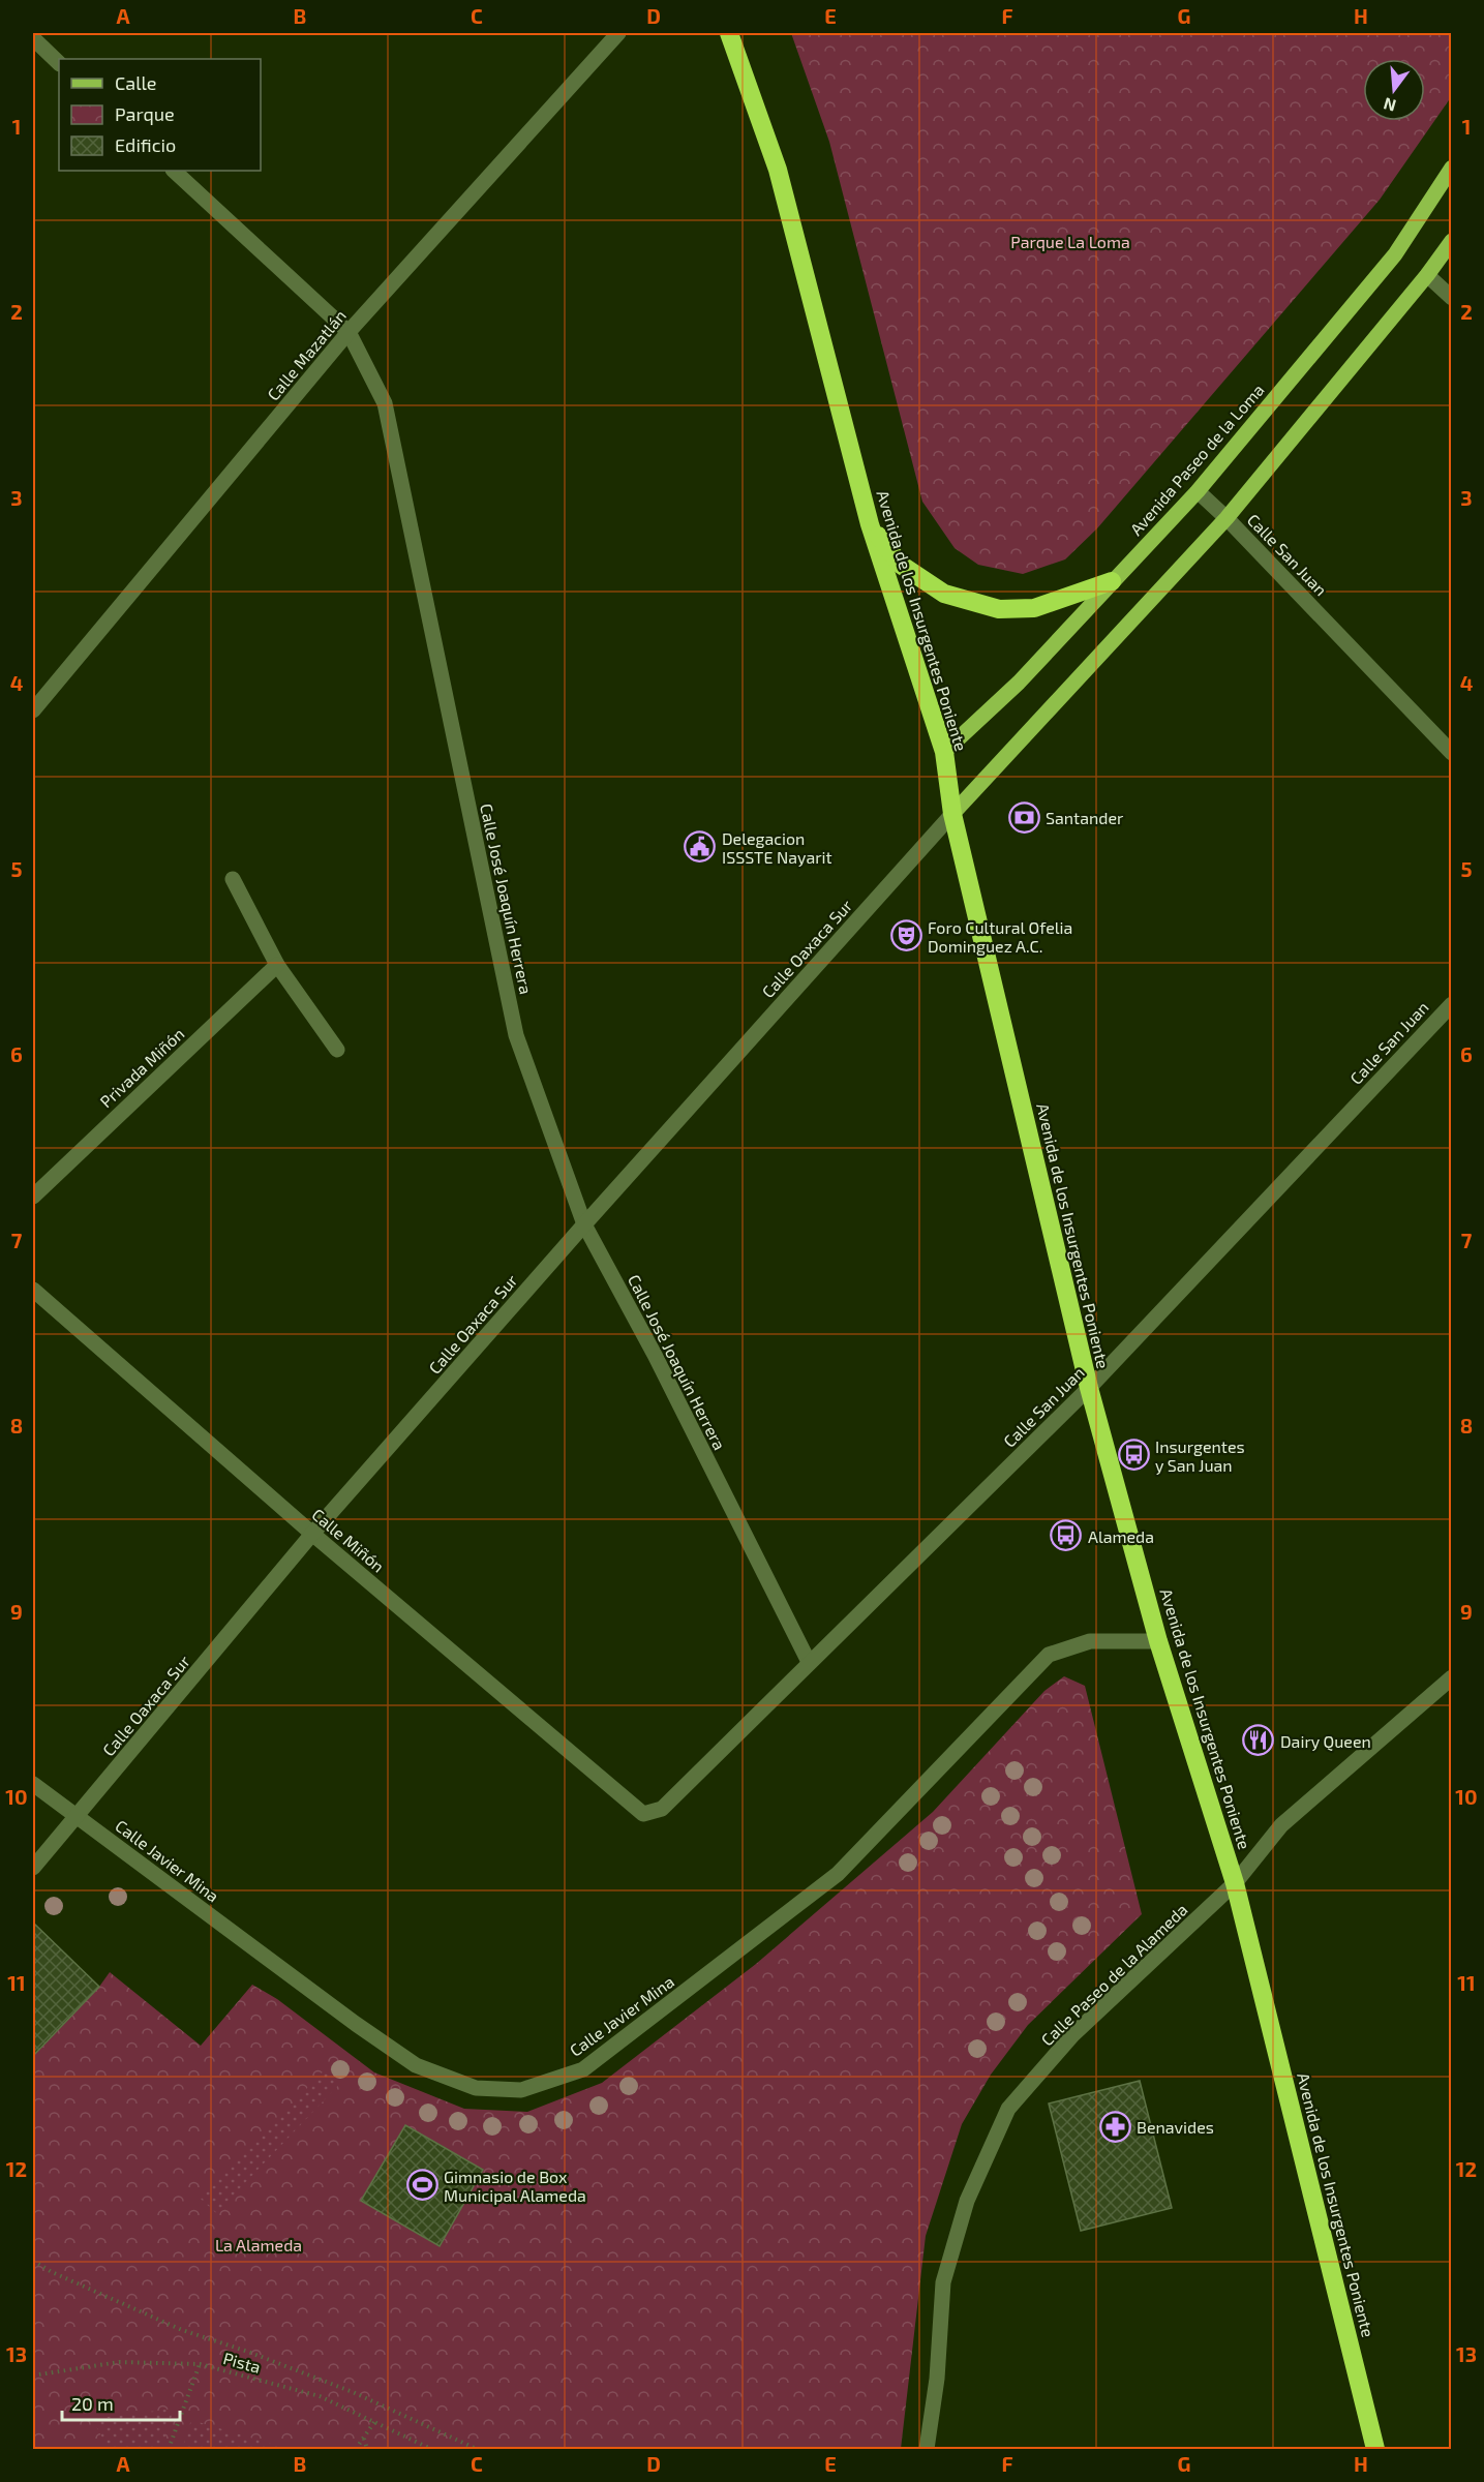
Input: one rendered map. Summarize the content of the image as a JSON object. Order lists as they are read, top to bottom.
{
  "streets": {
    "highway": ["Avenida de los Insurgentes Poniente"],
    "main road": ["Avenida Paseo de la Loma"],
    "street": [
      "Calle Mazatlán",
      "Calle San Juan",
      "Calle José Joaquín Herrera",
      "Calle Oaxaca Sur",
      "Privada Miñón",
      "Calle Miñón",
      "Calle Javier Mina",
      "Calle Paseo de la Alameda"
    ],
    "path": ["Pista"]
  },
  "crossings": [
    ["Calle Mazatlán", "Calle José Joaquín Herrera"],
    ["Avenida Paseo de la Loma", "Calle San Juan"],
    ["Avenida Paseo de la Loma", "Avenida de los Insurgentes Poniente"],
    ["Calle San Juan", "Avenida de los Insurgentes Poniente"],
    ["Calle San Juan", "Calle José Joaquín Herrera"],
    ["Calle San Juan", "Calle Miñón"],
    ["Avenida de los Insurgentes Poniente", "Calle Oaxaca Sur"],
    ["Avenida de los Insurgentes Poniente", "Calle Javier Mina"],
    ["Avenida de los Insurgentes Poniente", "Calle Paseo de la Alameda"],
    ["Calle José Joaquín Herrera", "Calle Oaxaca Sur"],
    ["Calle Oaxaca Sur", "Calle Miñón"],
    ["Calle Oaxaca Sur", "Calle Javier Mina"]
  ],
  "parks": ["Parque La Loma", "La Alameda"],
  "places": {
    "bank": ["Santander"],
    "public building": ["Delegacion ISSSTE Nayarit"],
    "theatre": ["Foro Cultural Ofelia Dominguez A.C."],
    "bus stop": ["Insurgentes y San Juan", "Alameda"],
    "restaurant": ["Dairy Queen"],
    "pharmacy": ["Benavides"],
    "sports": ["Gimnasio de Box Municipal Alameda"]
  },
  "legend": ["Calle", "Parque", "Edificio"],
  "scale_bar": "20 m",
  "north": "bottom",
  "grid": {
    "columns": [
      "A",
      "B",
      "C",
      "D",
      "E",
      "F",
      "G",
      "H"
    ],
    "rows": [
      "1",
      "2",
      "3",
      "4",
      "5",
      "6",
      "7",
      "8",
      "9",
      "10",
      "11",
      "12",
      "13"
    ]
  }
}
